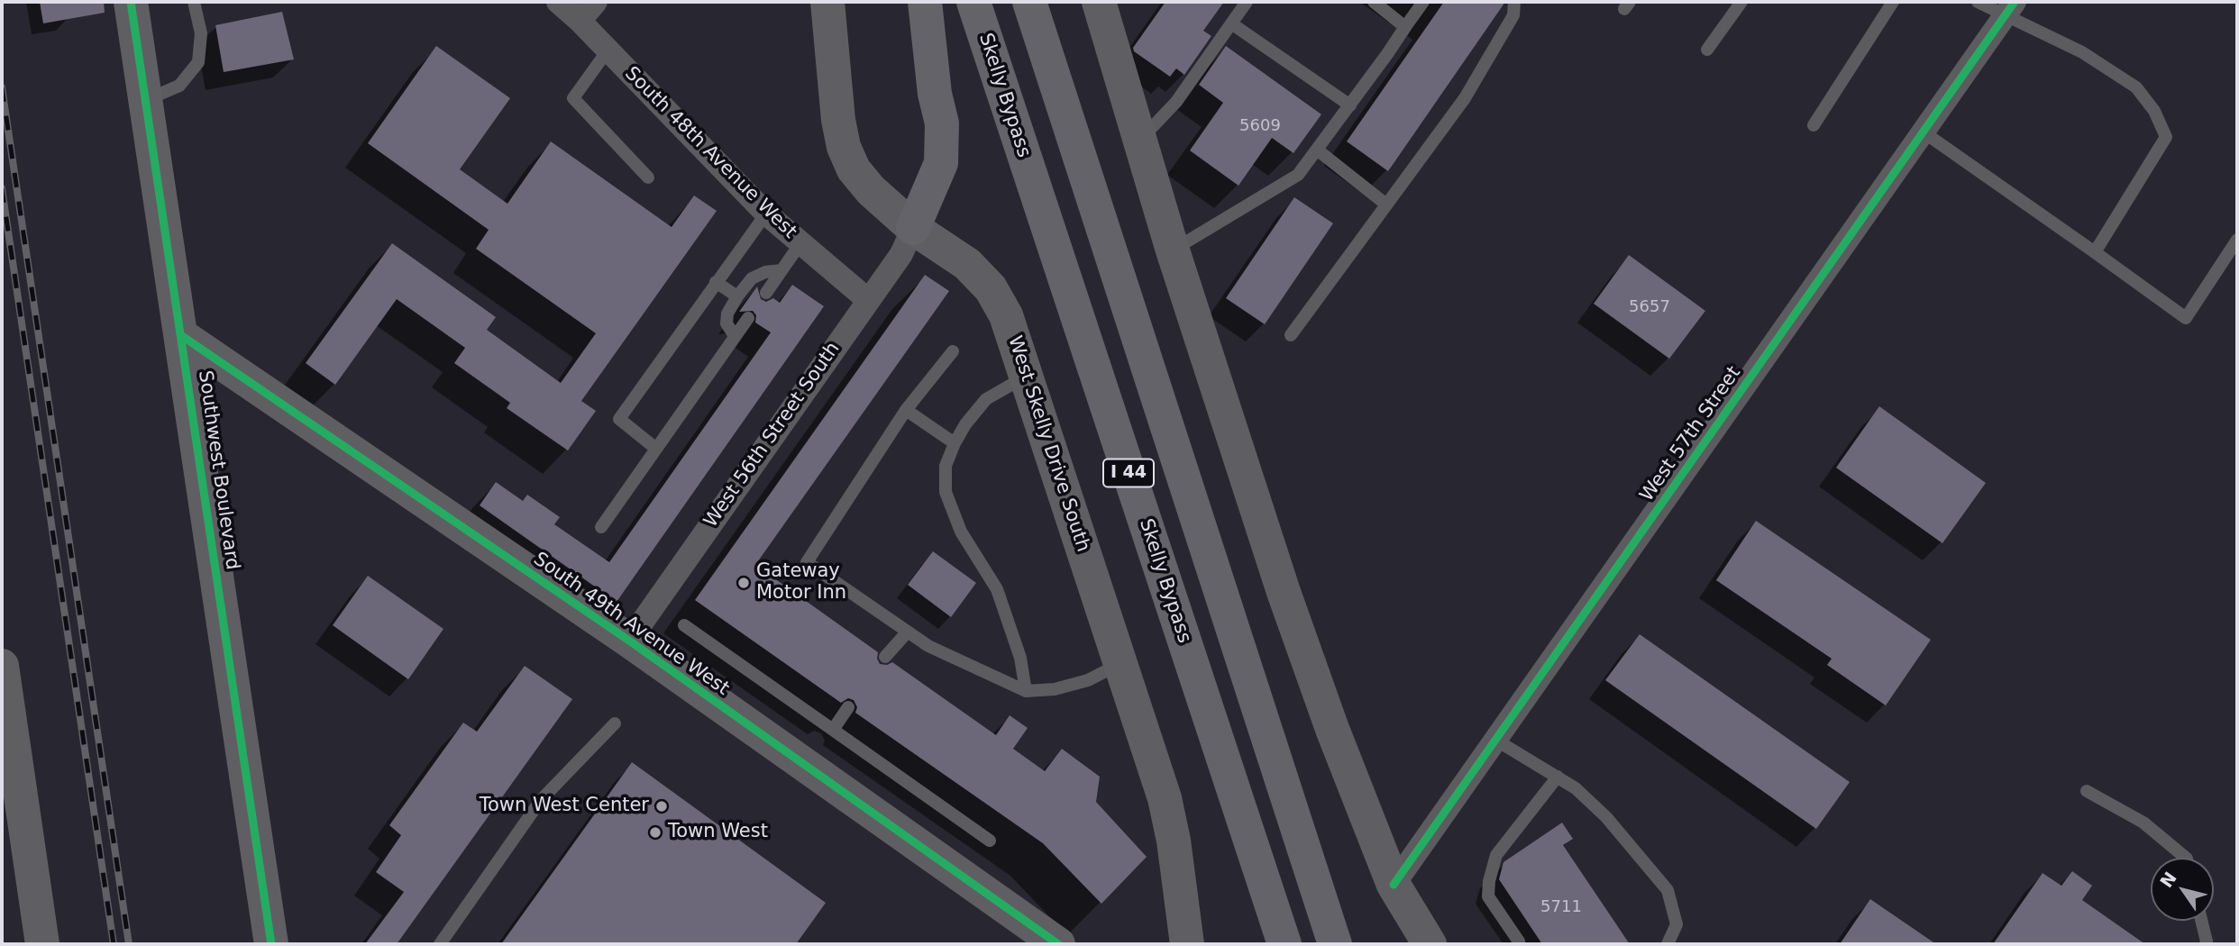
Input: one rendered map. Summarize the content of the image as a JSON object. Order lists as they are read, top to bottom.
{
  "streets": {
    "highway": ["Skelly Bypass", "I 44"],
    "street": [
      "South 48th Avenue West",
      "West 57th Street",
      "West 56th Street South",
      "West Skelly Drive South",
      "Southwest Boulevard",
      "South 49th Avenue West"
    ]
  },
  "crossings": [
    ["South 48th Avenue West", "West 56th Street South"],
    ["West 56th Street South", "West Skelly Drive South"],
    ["West 56th Street South", "South 49th Avenue West"],
    ["Southwest Boulevard", "South 49th Avenue West"]
  ],
  "places": ["Gateway Motor Inn", "Town West Center", "Town West"],
  "house_numbers": ["5609", "5657", "5711"],
  "north": "top left"
}
